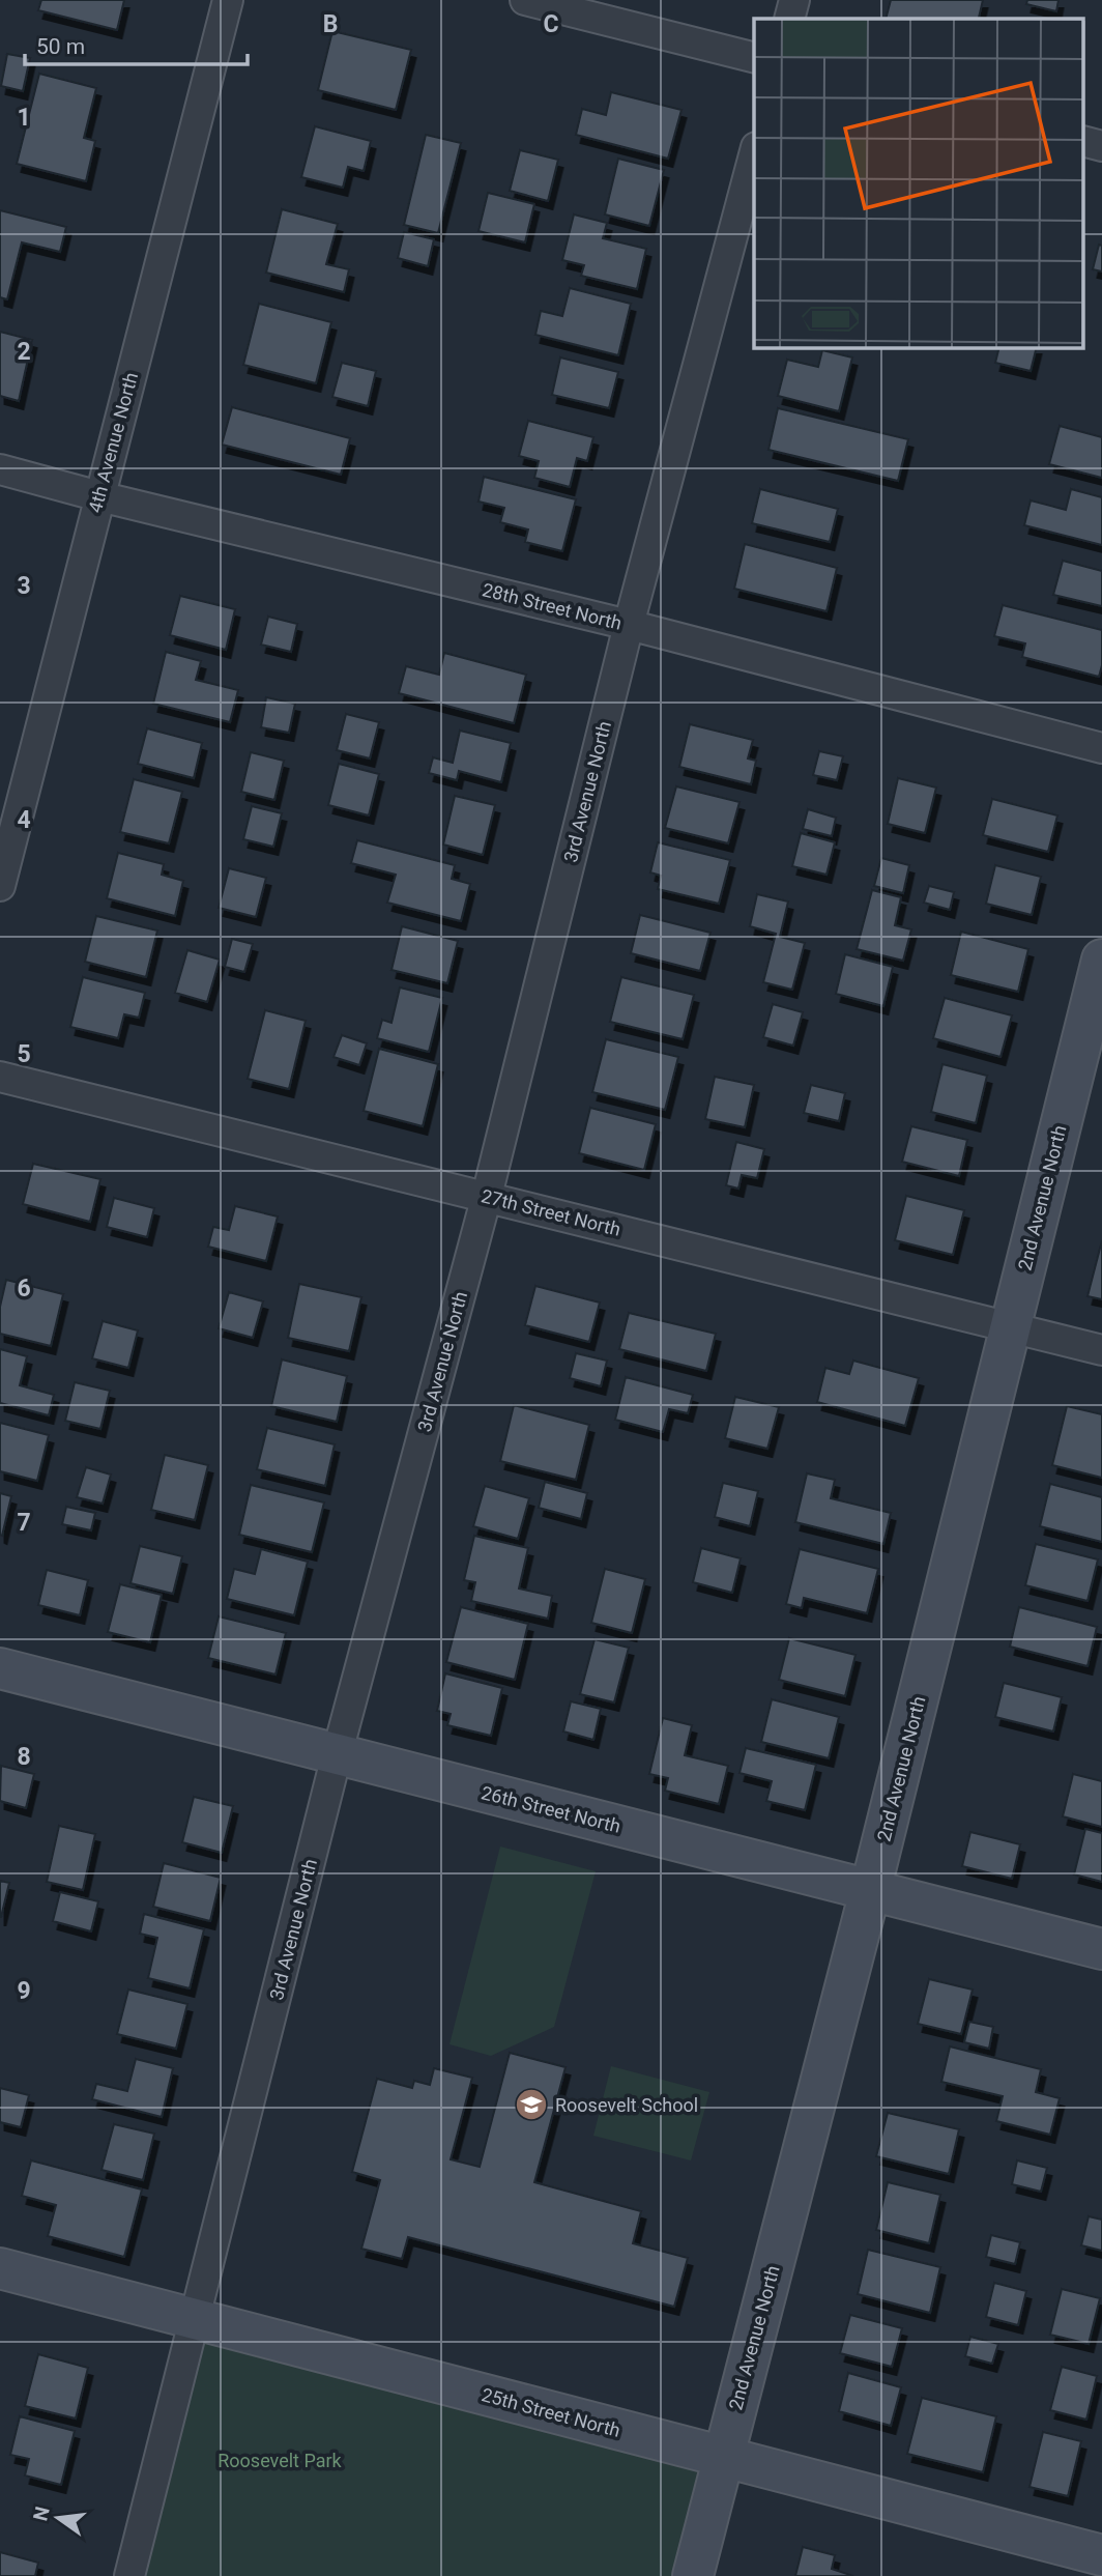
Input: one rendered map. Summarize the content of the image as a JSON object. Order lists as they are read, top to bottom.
{
  "streets": {
    "street": [
      "4th Avenue North",
      "28th Street North",
      "3rd Avenue North",
      "2nd Avenue North",
      "27th Street North",
      "26th Street North",
      "25th Street North"
    ]
  },
  "crossings": [
    ["4th Avenue North", "28th Street North"],
    ["28th Street North", "3rd Avenue North"],
    ["3rd Avenue North", "27th Street North"],
    ["3rd Avenue North", "26th Street North"],
    ["3rd Avenue North", "25th Street North"],
    ["2nd Avenue North", "27th Street North"],
    ["2nd Avenue North", "26th Street North"],
    ["2nd Avenue North", "25th Street North"]
  ],
  "parks": ["Roosevelt Park"],
  "places": {
    "school or university": ["Roosevelt School"]
  },
  "scale_bar": "50 m",
  "north": "left",
  "grid": {
    "columns": ["B", "C"],
    "rows": [
      "1",
      "2",
      "3",
      "4",
      "5",
      "6",
      "7",
      "8",
      "9"
    ]
  }
}
